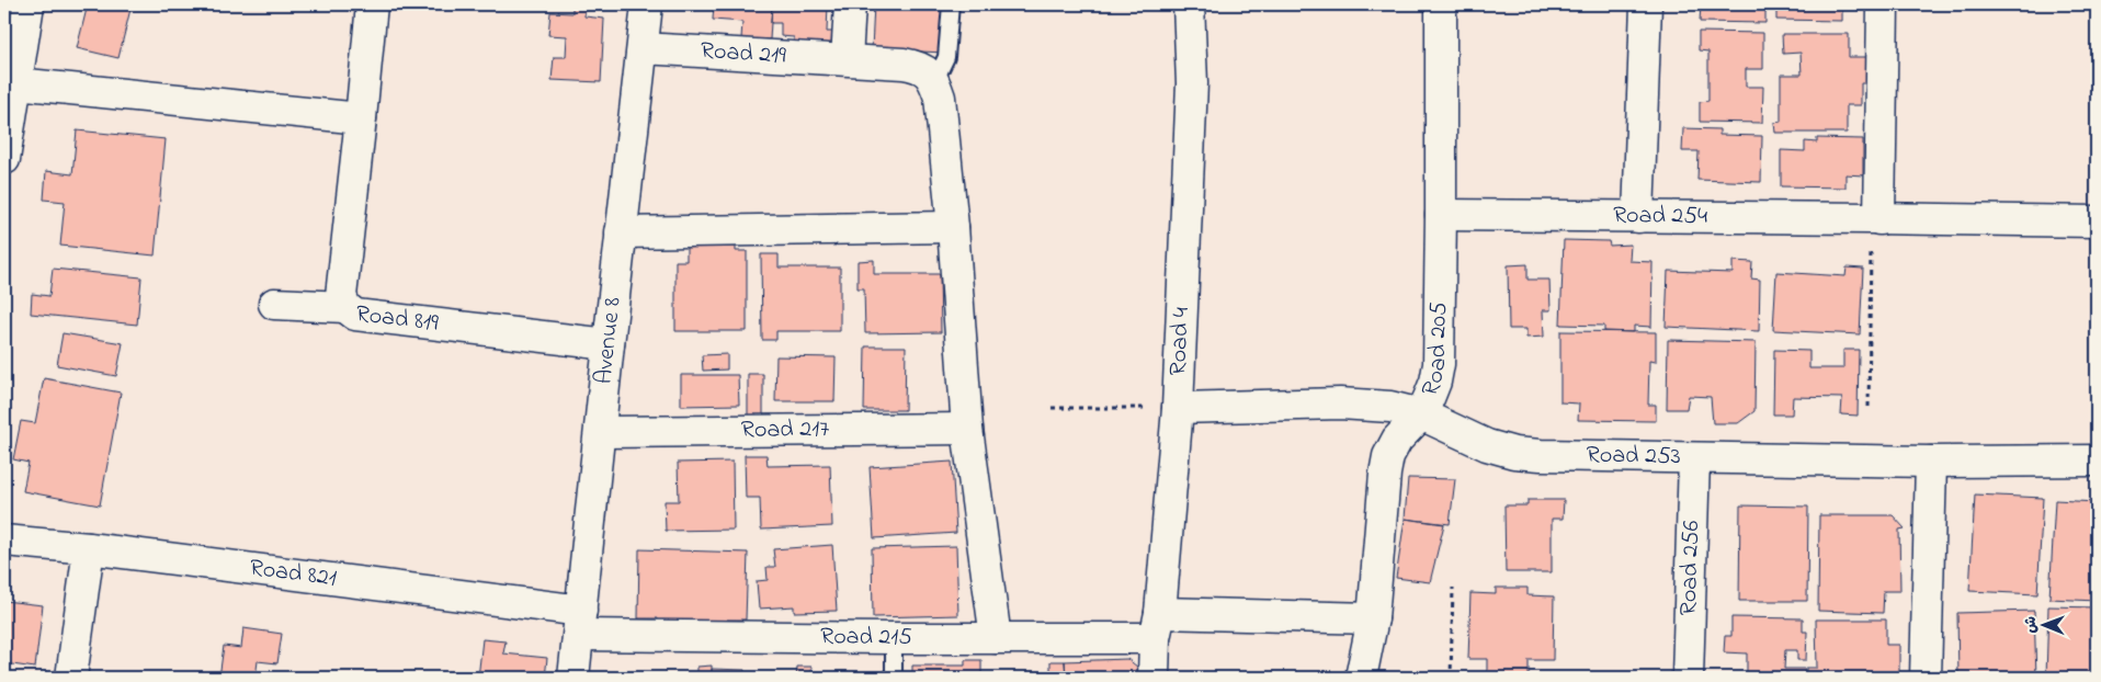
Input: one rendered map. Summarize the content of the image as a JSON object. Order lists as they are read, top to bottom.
{
  "streets": {
    "street": [
      "Road 219",
      "Road 254",
      "Road 819",
      "Avenue 8",
      "Road 4",
      "Road 205",
      "Road 217",
      "Road 253",
      "Road 256",
      "Road 821",
      "Road 215"
    ]
  },
  "crossings": [
    ["Road 219", "Avenue 8"],
    ["Road 254", "Road 205"],
    ["Road 819", "Avenue 8"],
    ["Avenue 8", "Road 217"],
    ["Avenue 8", "Road 821"],
    ["Avenue 8", "Road 215"],
    ["Road 4", "Road 253"],
    ["Road 4", "Road 215"],
    ["Road 205", "Road 253"],
    ["Road 205", "Road 215"],
    ["Road 253", "Road 256"],
    ["Road 821", "Road 215"]
  ],
  "north": "left"
}
